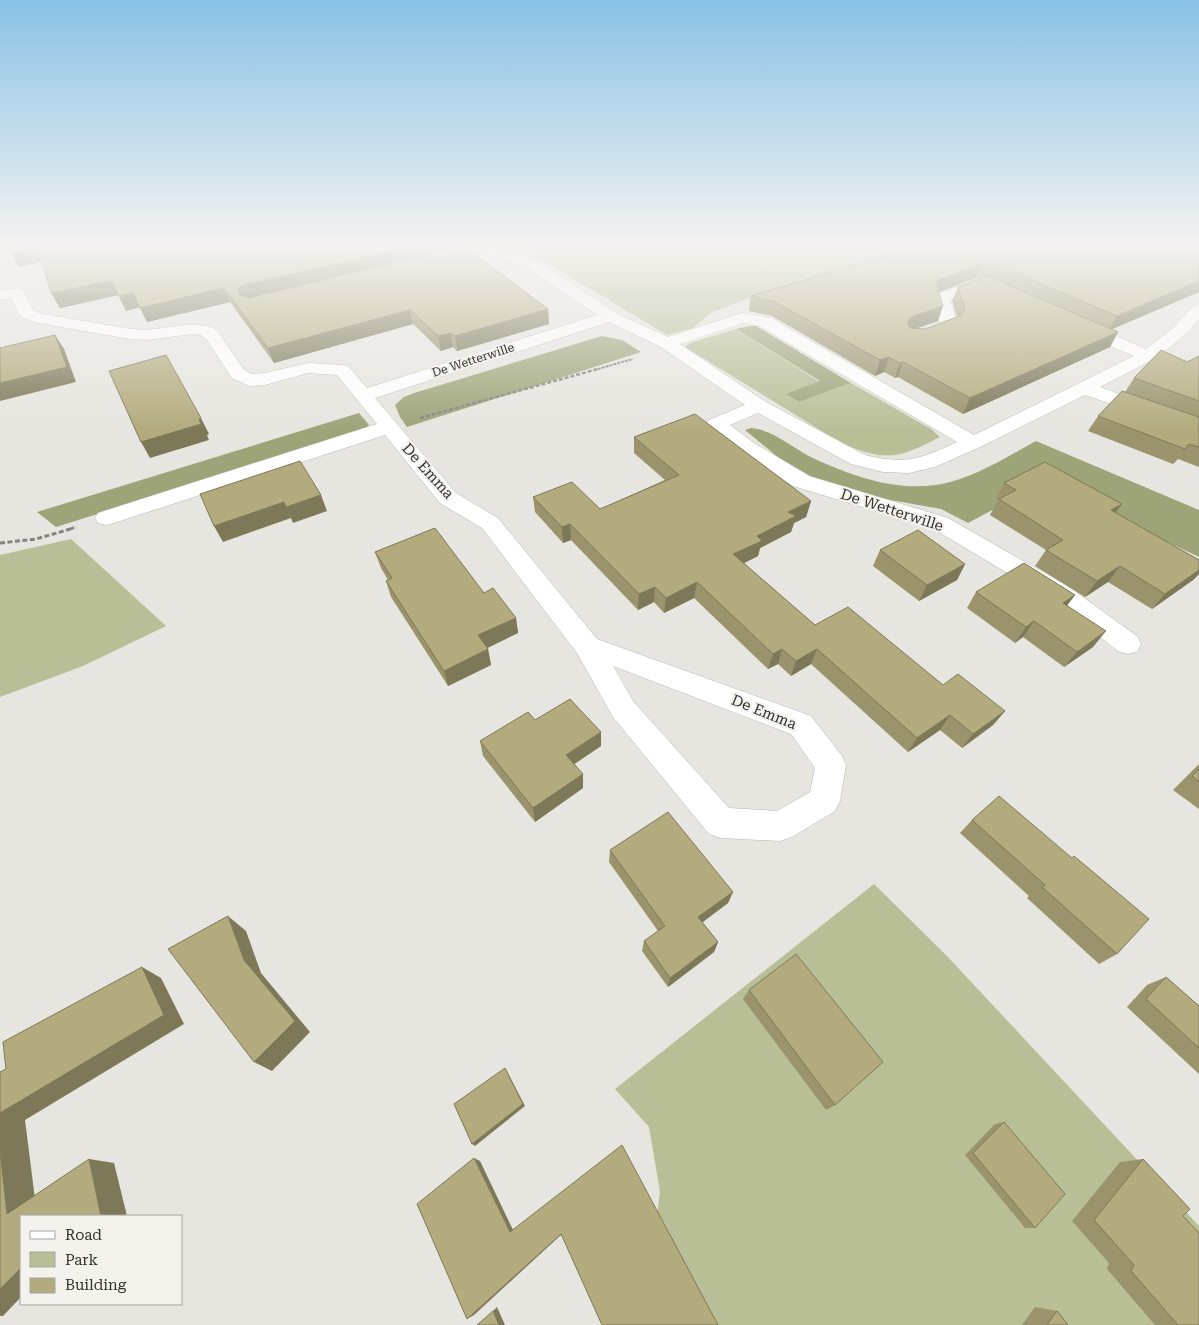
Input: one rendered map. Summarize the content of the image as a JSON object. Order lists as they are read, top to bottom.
{
  "streets": {
    "street": ["De Wetterwille", "De Emma"]
  },
  "crossings": [
    ["De Wetterwille", "De Emma"]
  ],
  "legend": ["Road", "Park", "Building"]
}
